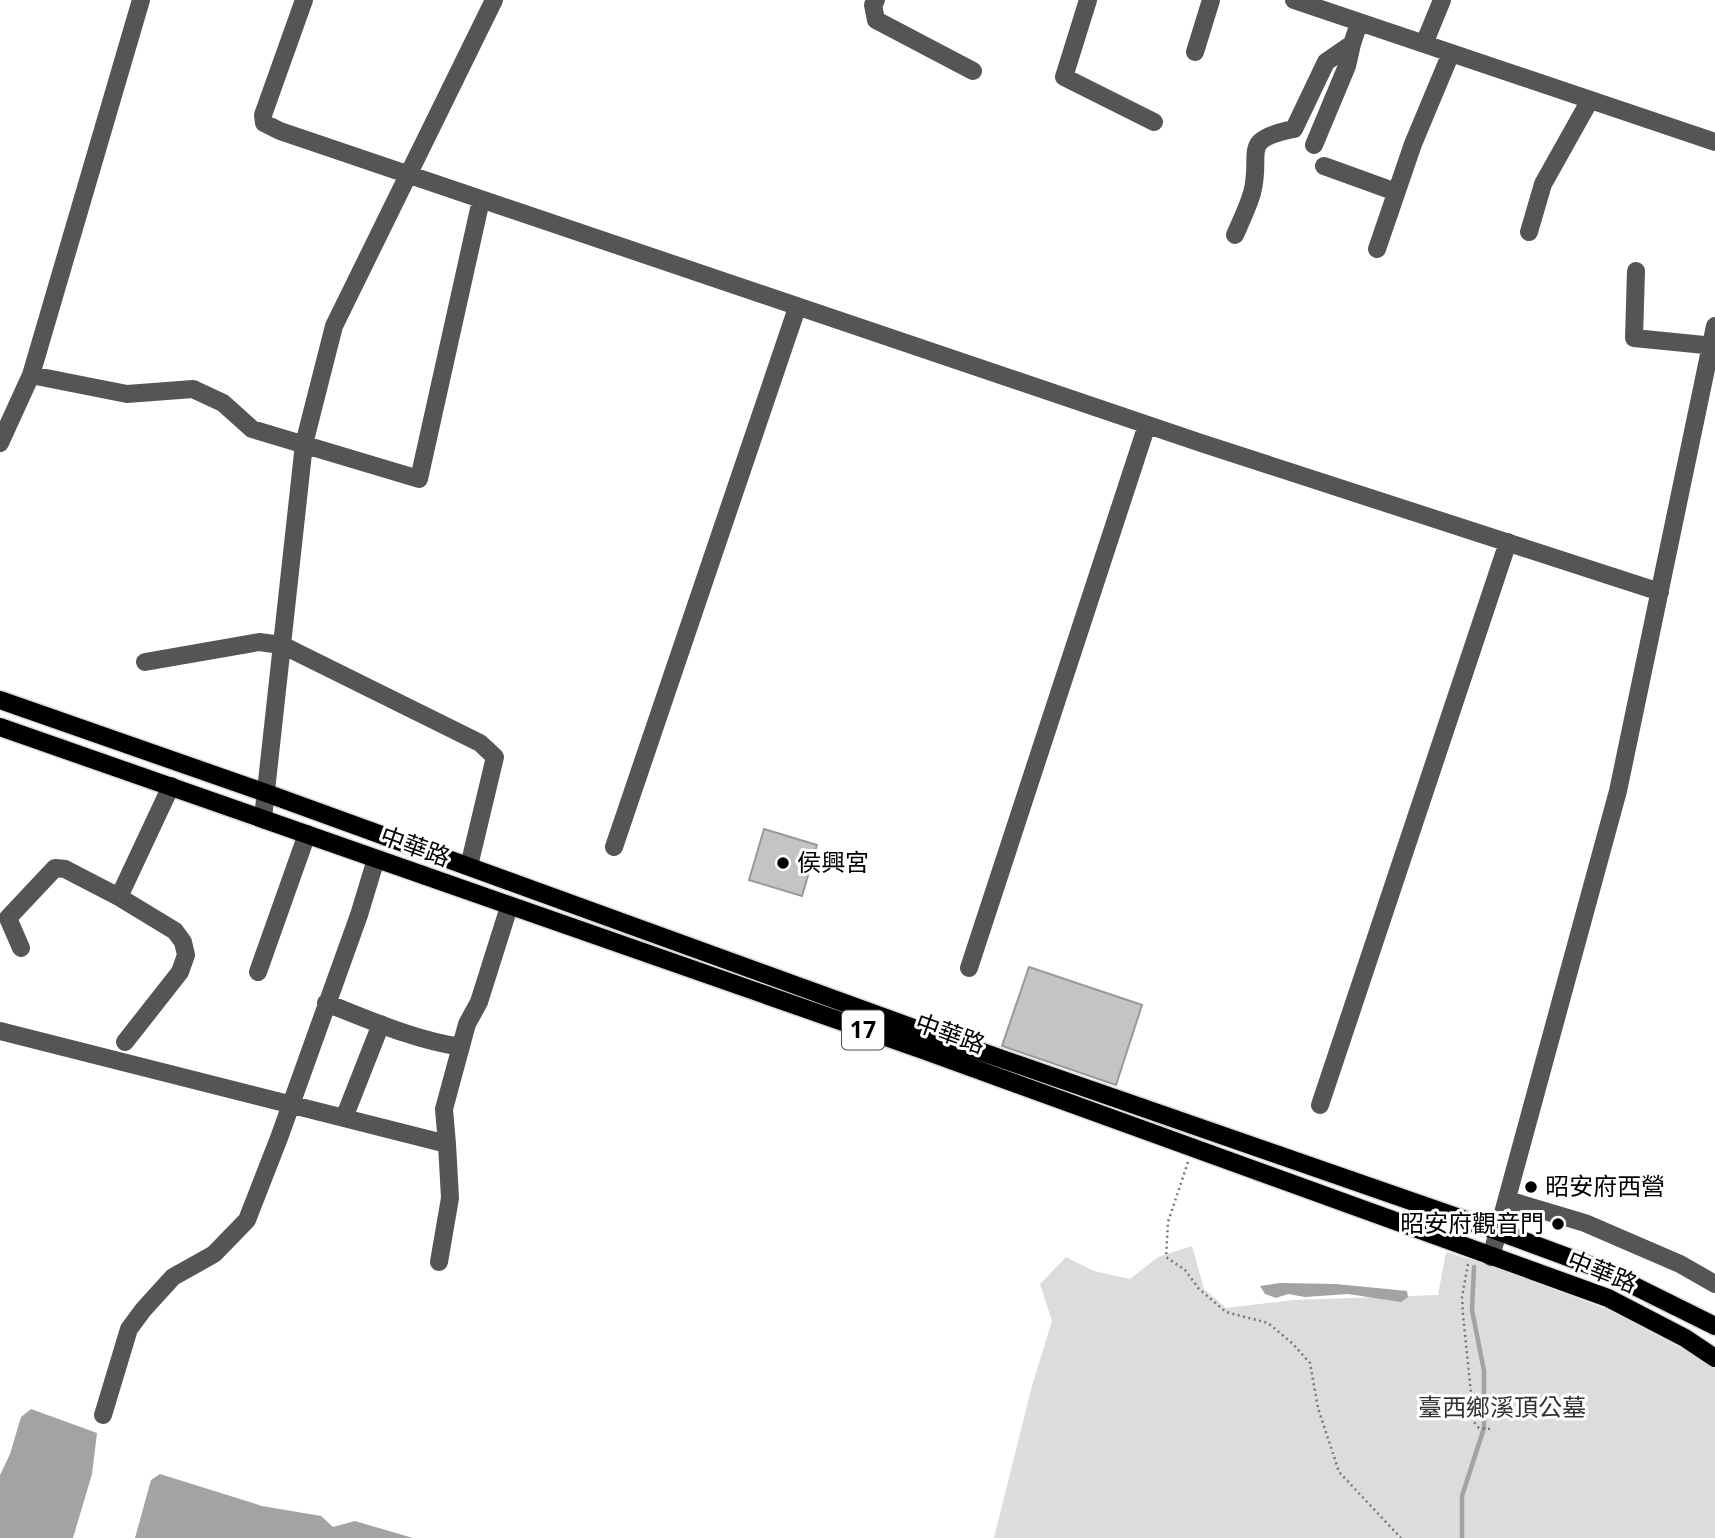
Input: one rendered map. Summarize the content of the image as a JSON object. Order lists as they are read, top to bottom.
{
  "streets": {
    "main road": ["中華路", "17"]
  },
  "parks": ["臺西鄉溪頂公墓"],
  "places": ["侯興宮", "昭安府西營", "昭安府觀音門"]
}
